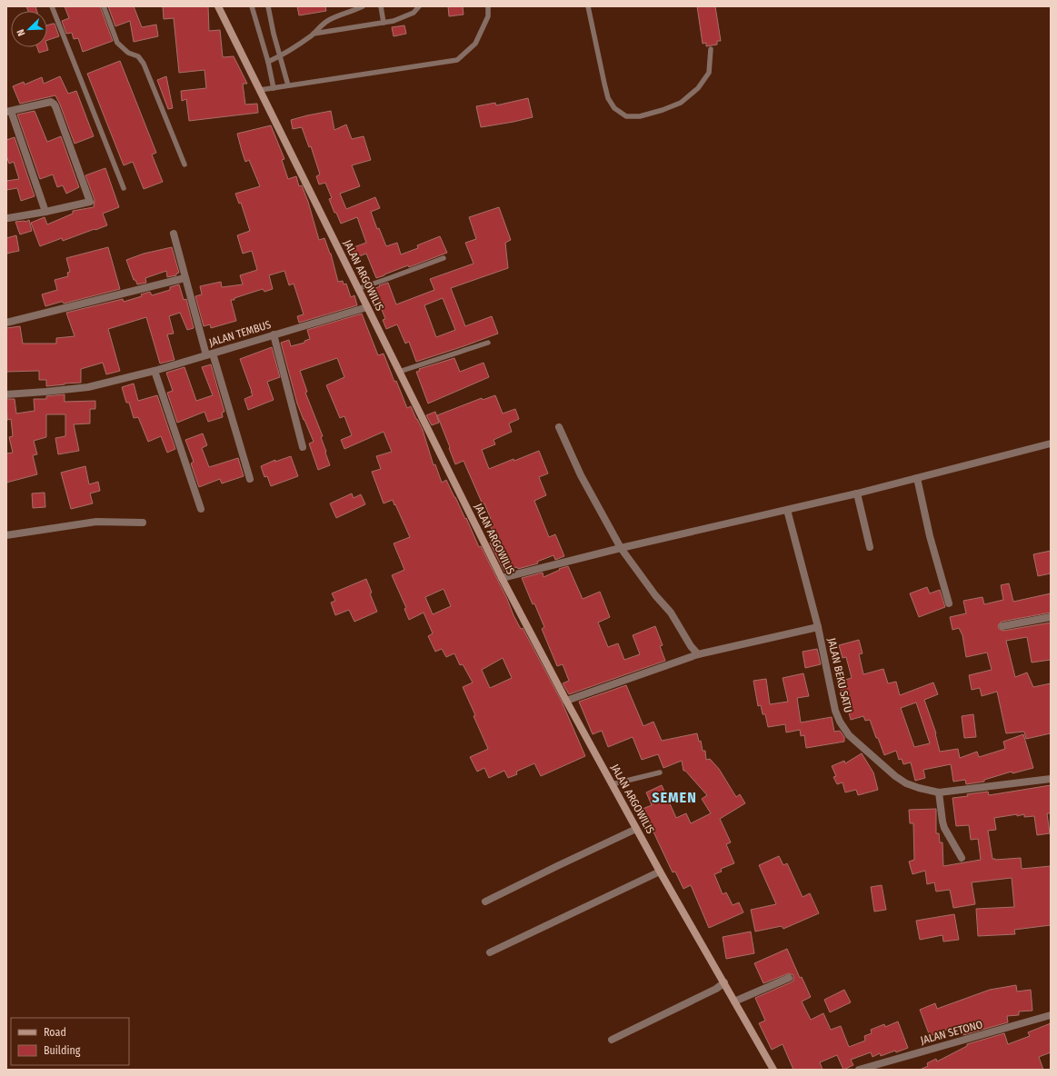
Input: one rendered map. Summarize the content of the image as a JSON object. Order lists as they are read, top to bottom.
{
  "streets": {
    "street": [
      "JALAN ARGOWILIS",
      "JALAN TEMBUS",
      "JALAN BEKU SATU",
      "JALAN SETONO"
    ]
  },
  "crossings": [
    ["JALAN ARGOWILIS", "JALAN TEMBUS"]
  ],
  "districts": ["SEMEN"],
  "legend": ["Road", "Building"],
  "north": "bottom left"
}
